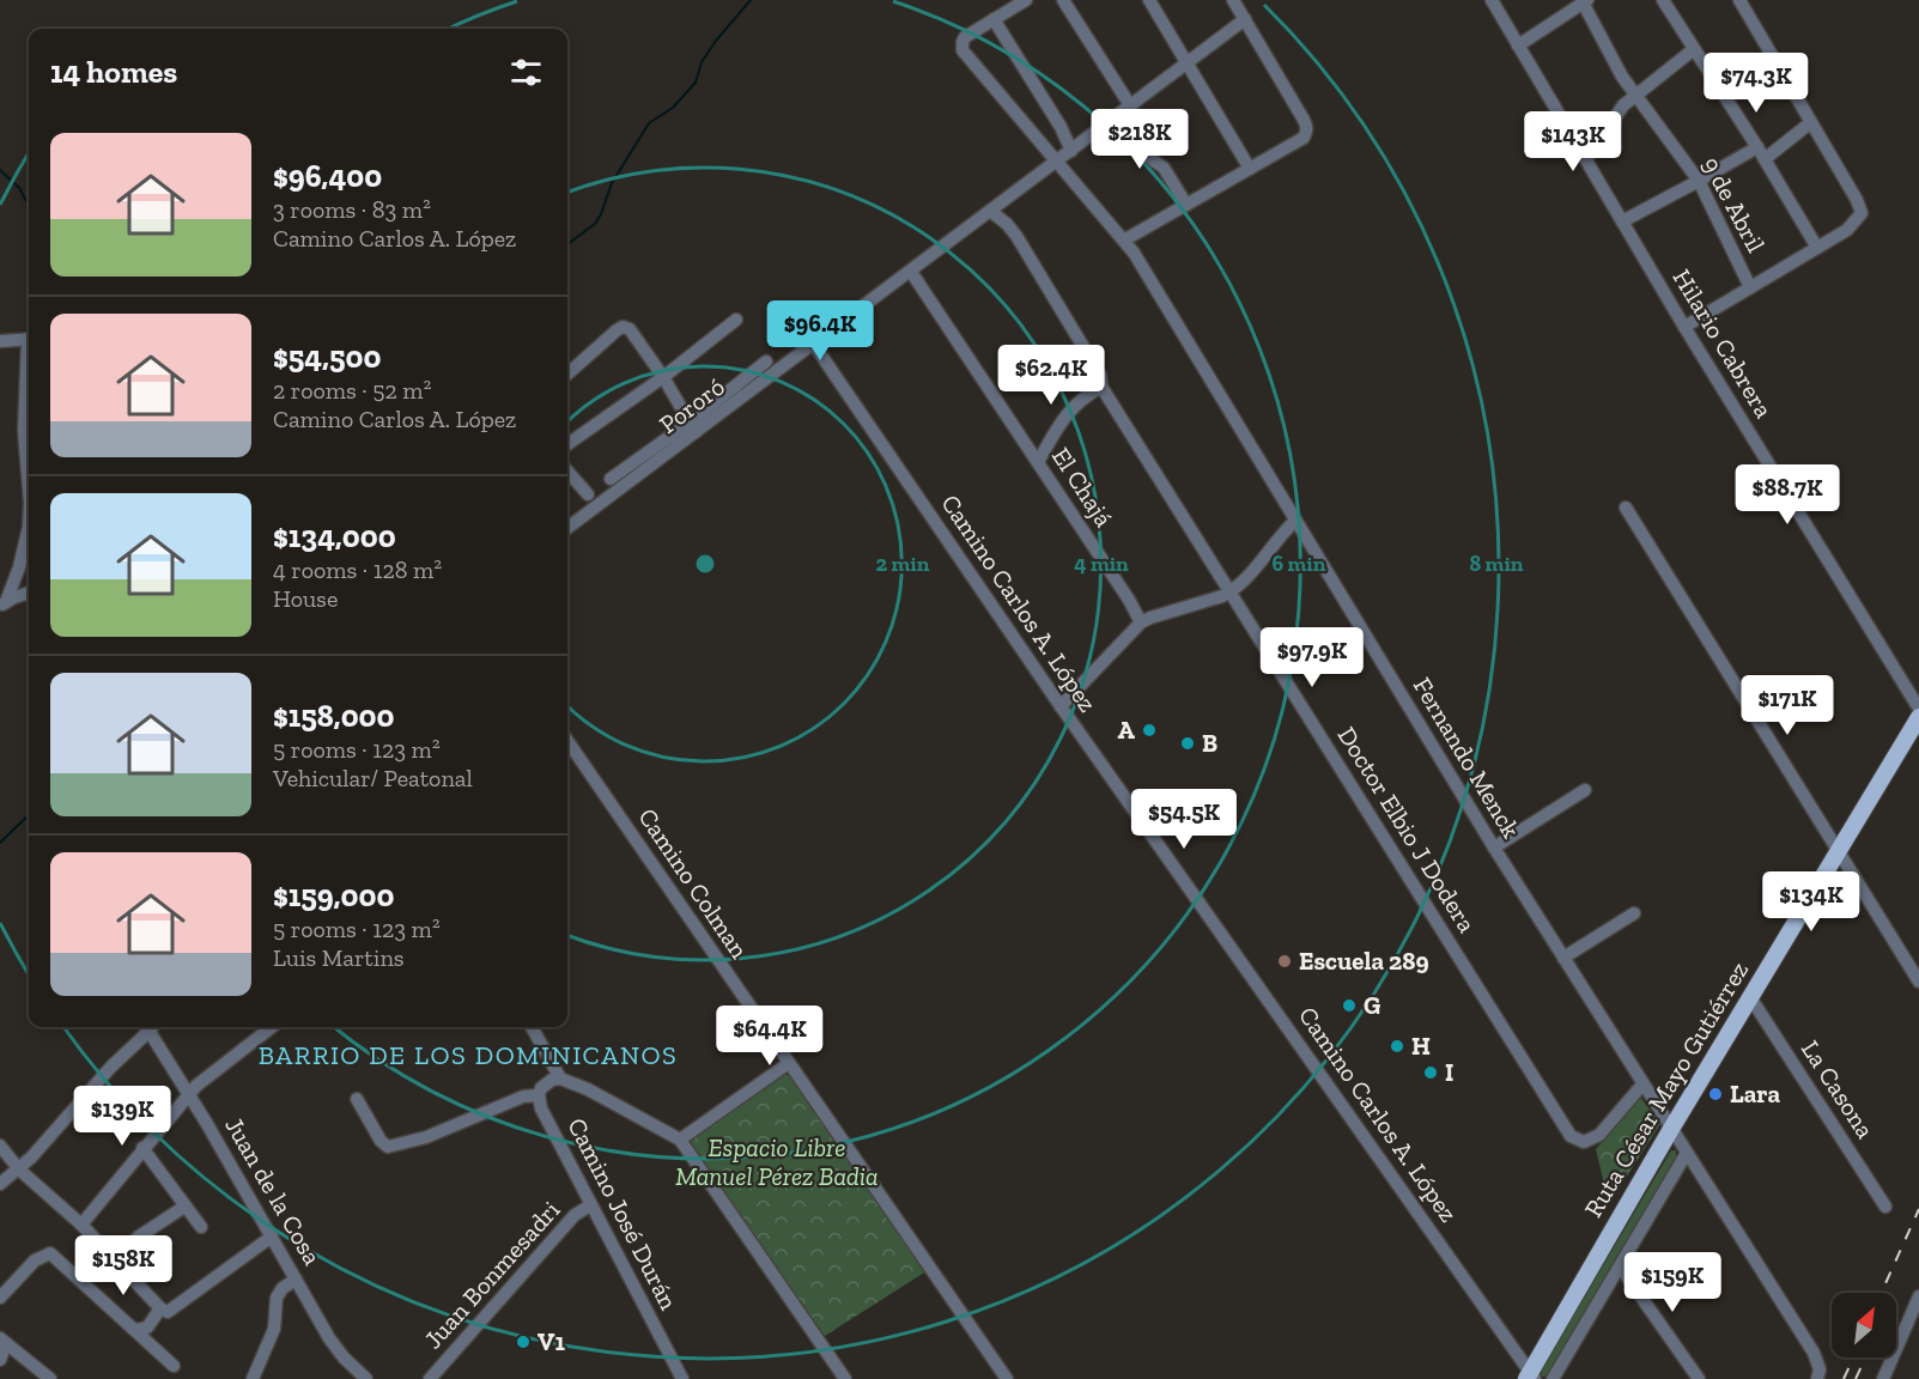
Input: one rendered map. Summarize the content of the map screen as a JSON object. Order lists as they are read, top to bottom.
{
  "streets": {
    "main road": ["Ruta César Mayo Gutiérrez"],
    "street": [
      "9 de Abril",
      "Hilario Cabrera",
      "Pororó",
      "El Chajá",
      "Camino Carlos A. López",
      "Fernando Menck",
      "Doctor Elbio J Dodera",
      "Camino Colman",
      "La Casona",
      "Juan de la Cosa",
      "Camino José Durán",
      "Juan Bonmesadri"
    ]
  },
  "crossings": [
    ["Pororó", "El Chajá"],
    ["Pororó", "Camino Carlos A. López"],
    ["Pororó", "Fernando Menck"],
    ["Pororó", "Doctor Elbio J Dodera"],
    ["Camino Carlos A. López", "Ruta César Mayo Gutiérrez"],
    ["Fernando Menck", "Doctor Elbio J Dodera"],
    ["Fernando Menck", "Ruta César Mayo Gutiérrez"],
    ["Ruta César Mayo Gutiérrez", "La Casona"],
    ["Camino José Durán", "Juan Bonmesadri"]
  ],
  "districts": ["BARRIO DE LOS DOMINICANOS"],
  "parks": ["Espacio Libre Manuel Pérez Badia"],
  "places": [
    "A",
    "B",
    "Escuela 289",
    "G",
    "H",
    "I",
    "Lara",
    "V1"
  ],
  "north": "top right",
  "page": {
    "heading": "14 homes",
    "price": [
      "$74.3K",
      "$218K",
      "$143K",
      "$96.4K",
      "$62.4K",
      "$88.7K",
      "$97.9K",
      "$171K",
      "$54.5K",
      "$134K",
      "$64.4K",
      "$139K",
      "$158K",
      "$159K"
    ],
    "list": [
      {
        "name": "$96,400",
        "note": "3 rooms · 83 m² · Camino Carlos A. López"
      },
      {
        "name": "$54,500",
        "note": "2 rooms · 52 m² · Camino Carlos A. López"
      },
      {
        "name": "$134,000",
        "note": "4 rooms · 128 m² · House"
      },
      {
        "name": "$158,000",
        "note": "5 rooms · 123 m² · Vehicular/ Peatonal"
      },
      {
        "name": "$159,000",
        "note": "5 rooms · 123 m² · Luis Martins"
      }
    ]
  },
  "rings": [
    "2 min",
    "4 min",
    "6 min",
    "8 min"
  ]
}
